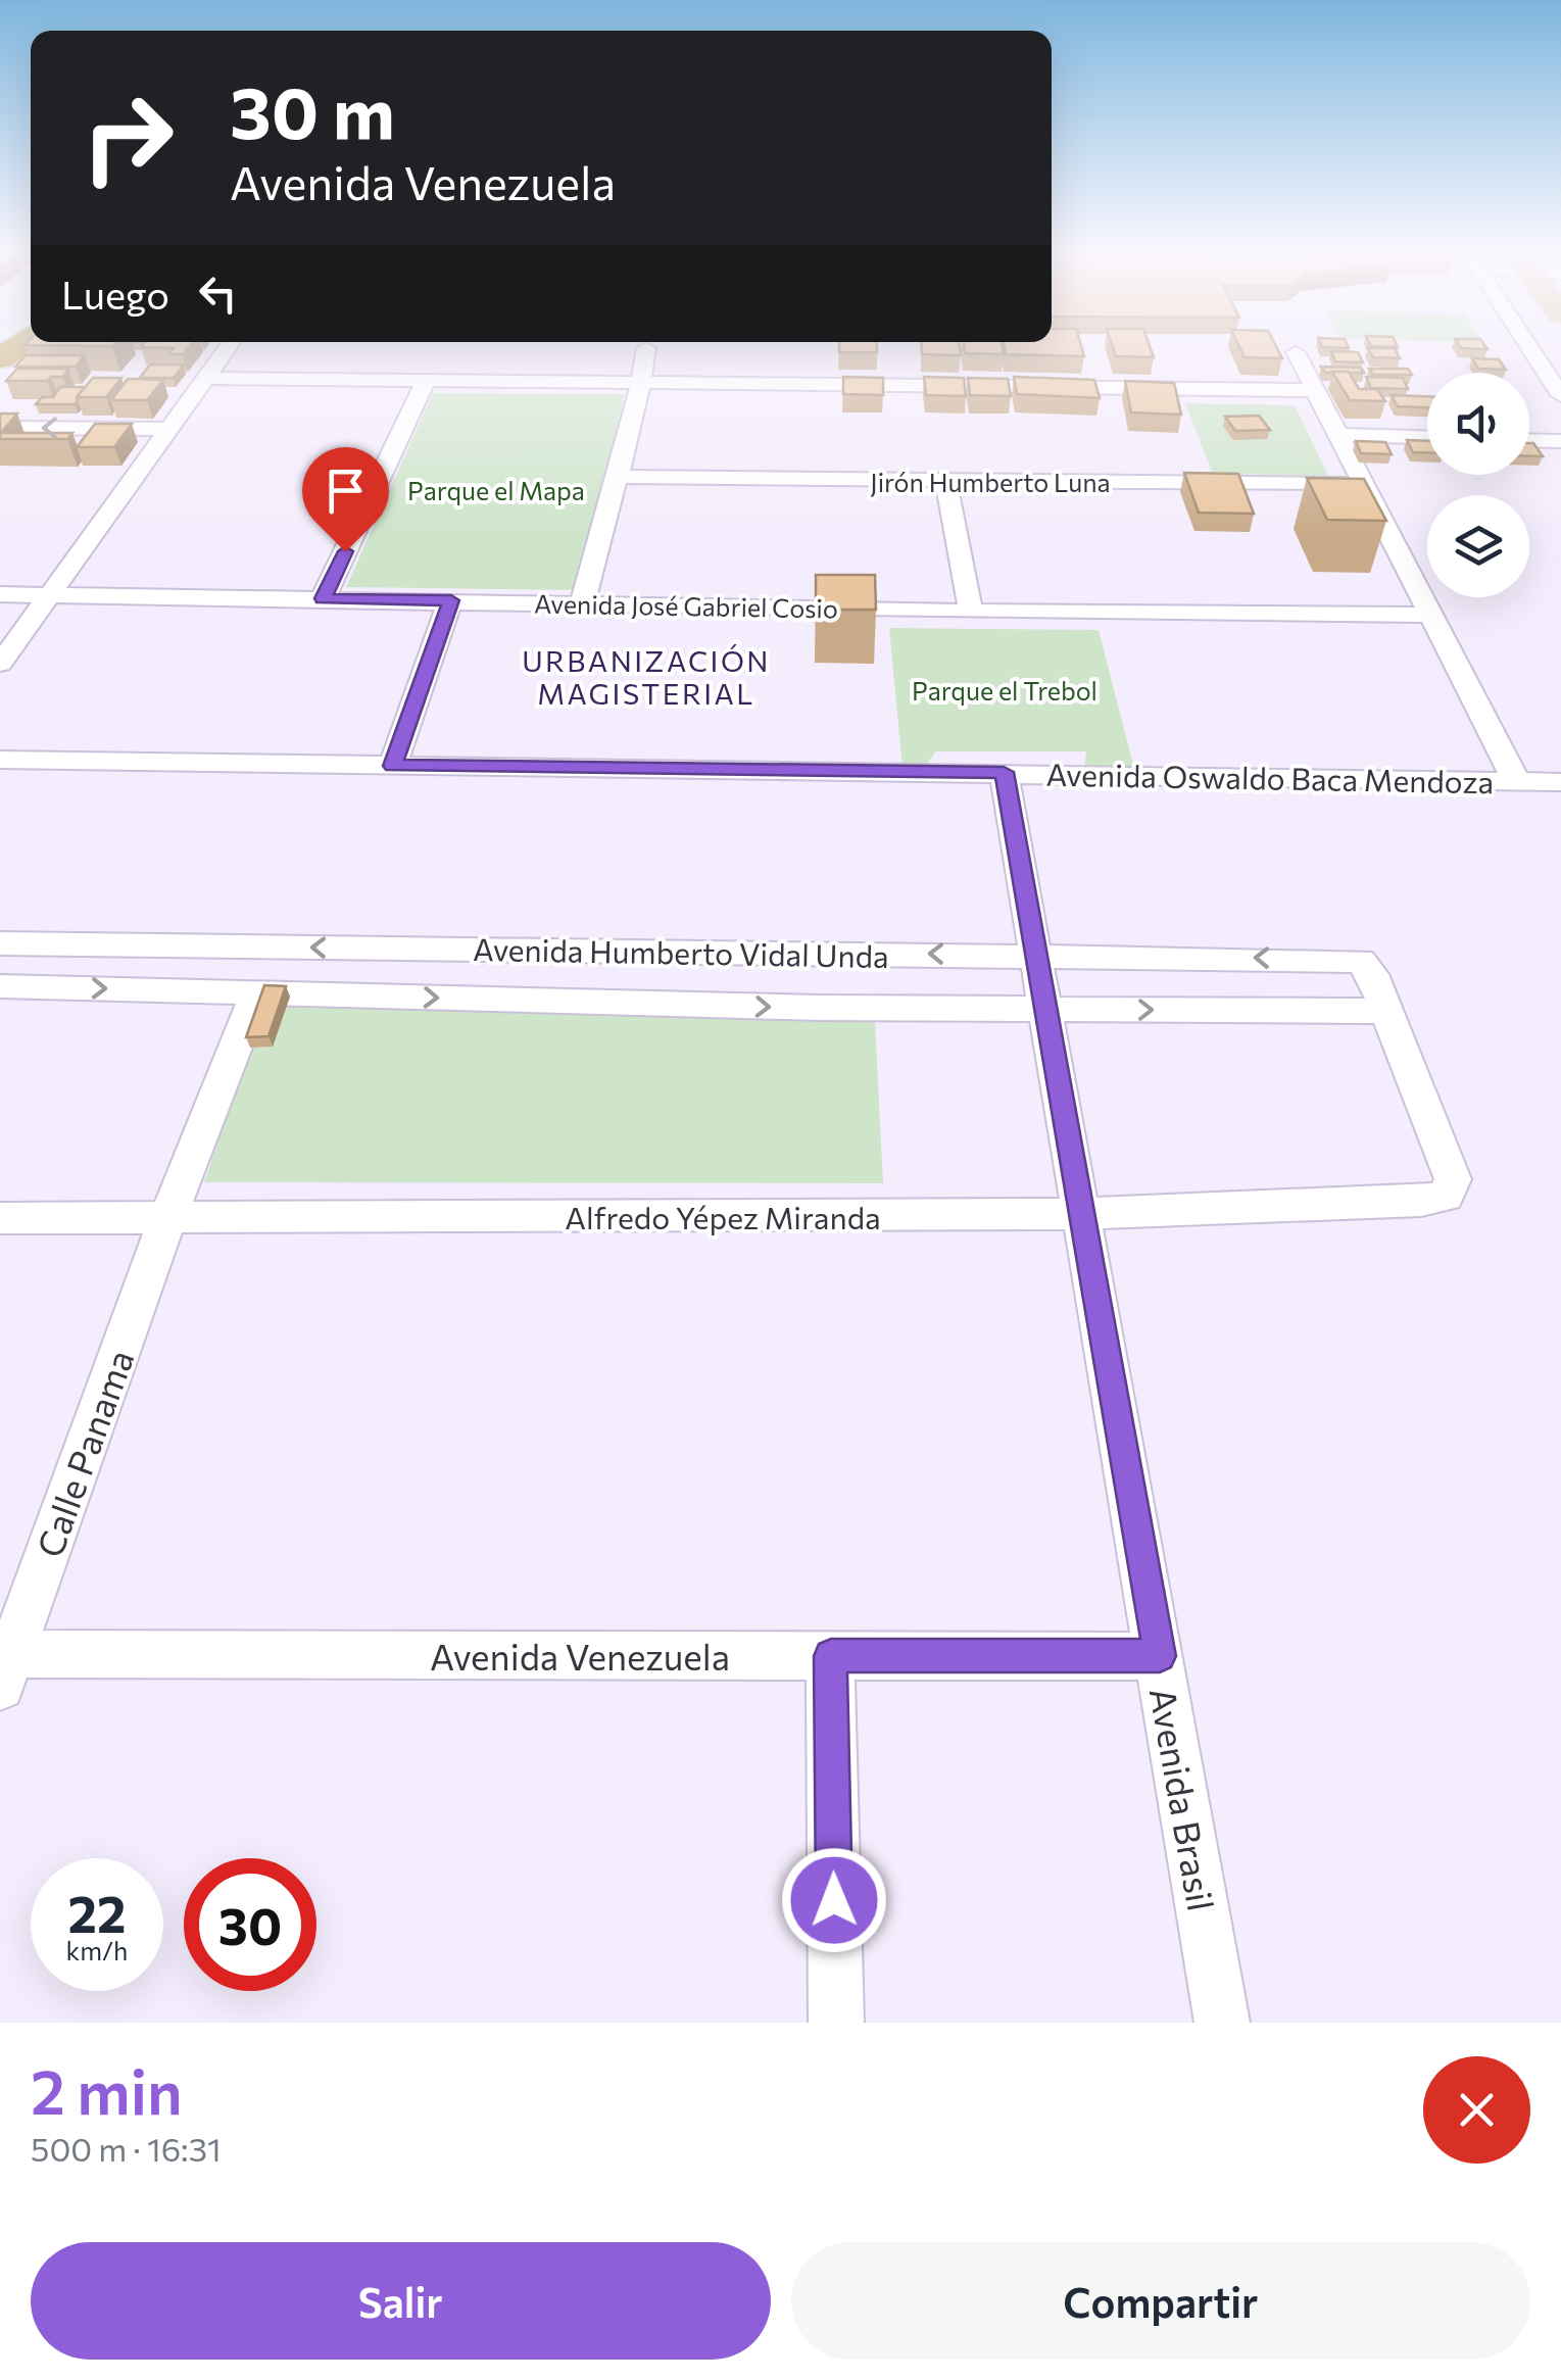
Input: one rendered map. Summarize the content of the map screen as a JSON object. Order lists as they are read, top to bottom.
{
  "streets": {
    "street": [
      "Jirón Humberto Luna",
      "Avenida José Gabriel Cosio",
      "Avenida Oswaldo Baca Mendoza",
      "Avenida Humberto Vidal Unda",
      "Alfredo Yépez Miranda",
      "Calle Panama",
      "Avenida Venezuela",
      "Avenida Brasil"
    ]
  },
  "crossings": [
    ["Avenida Oswaldo Baca Mendoza", "Avenida Brasil"],
    ["Avenida Humberto Vidal Unda", "Alfredo Yépez Miranda"],
    ["Avenida Humberto Vidal Unda", "Calle Panama"],
    ["Avenida Humberto Vidal Unda", "Avenida Brasil"],
    ["Alfredo Yépez Miranda", "Calle Panama"],
    ["Alfredo Yépez Miranda", "Avenida Brasil"],
    ["Calle Panama", "Avenida Venezuela"],
    ["Avenida Venezuela", "Avenida Brasil"]
  ],
  "districts": ["URBANIZACIÓN MAGISTERIAL"],
  "parks": ["Parque el Mapa", "Parque el Trebol"],
  "page": {
    "turn": ["30 m", "Avenida Venezuela"],
    "then": "Luego",
    "speed": "22 km/h",
    "limit": "30",
    "heading": ["2 min", "500 m · 16:31"],
    "buttons": ["Salir", "Compartir"]
  }
}
